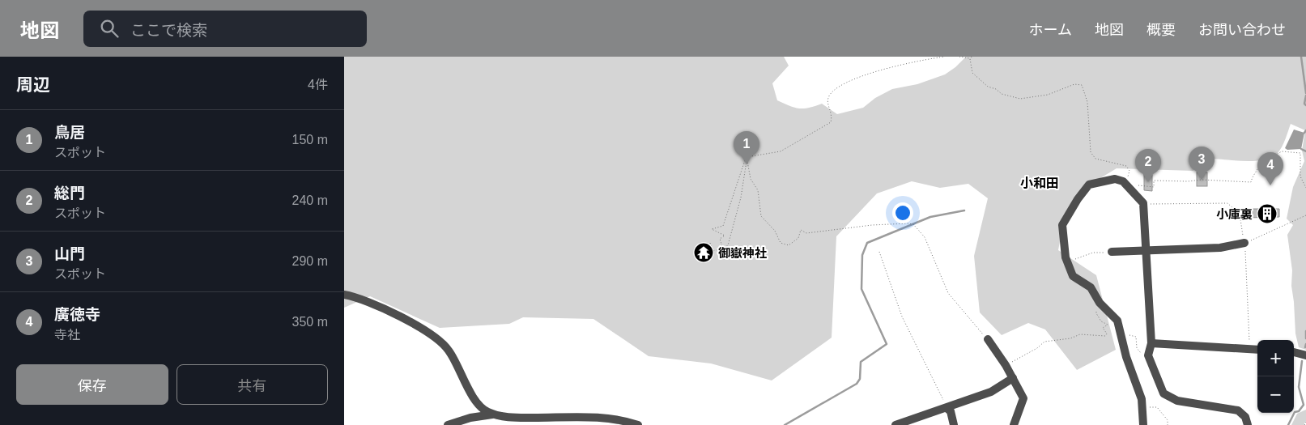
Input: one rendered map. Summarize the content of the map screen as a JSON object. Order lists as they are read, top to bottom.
{
  "districts": ["小和田"],
  "places": {
    "building": ["小庫裏"],
    "temple": ["御嶽神社"]
  },
  "page": {
    "header": "地図",
    "search": "ここで検索",
    "nav": [
      "ホーム",
      "地図",
      "概要",
      "お問い合わせ"
    ],
    "heading": ["周辺", "4件"],
    "list": [
      {
        "mark": "1",
        "name": "鳥居",
        "note": "スポット",
        "value": "150 m"
      },
      {
        "mark": "2",
        "name": "総門",
        "note": "スポット",
        "value": "240 m"
      },
      {
        "mark": "3",
        "name": "山門",
        "note": "スポット",
        "value": "290 m"
      },
      {
        "mark": "4",
        "name": "廣徳寺",
        "note": "寺社",
        "value": "350 m"
      }
    ],
    "pins": [
      "1",
      "3",
      "2",
      "4"
    ],
    "map_buttons": ["+", "−"],
    "buttons": ["保存", "共有"]
  }
}
